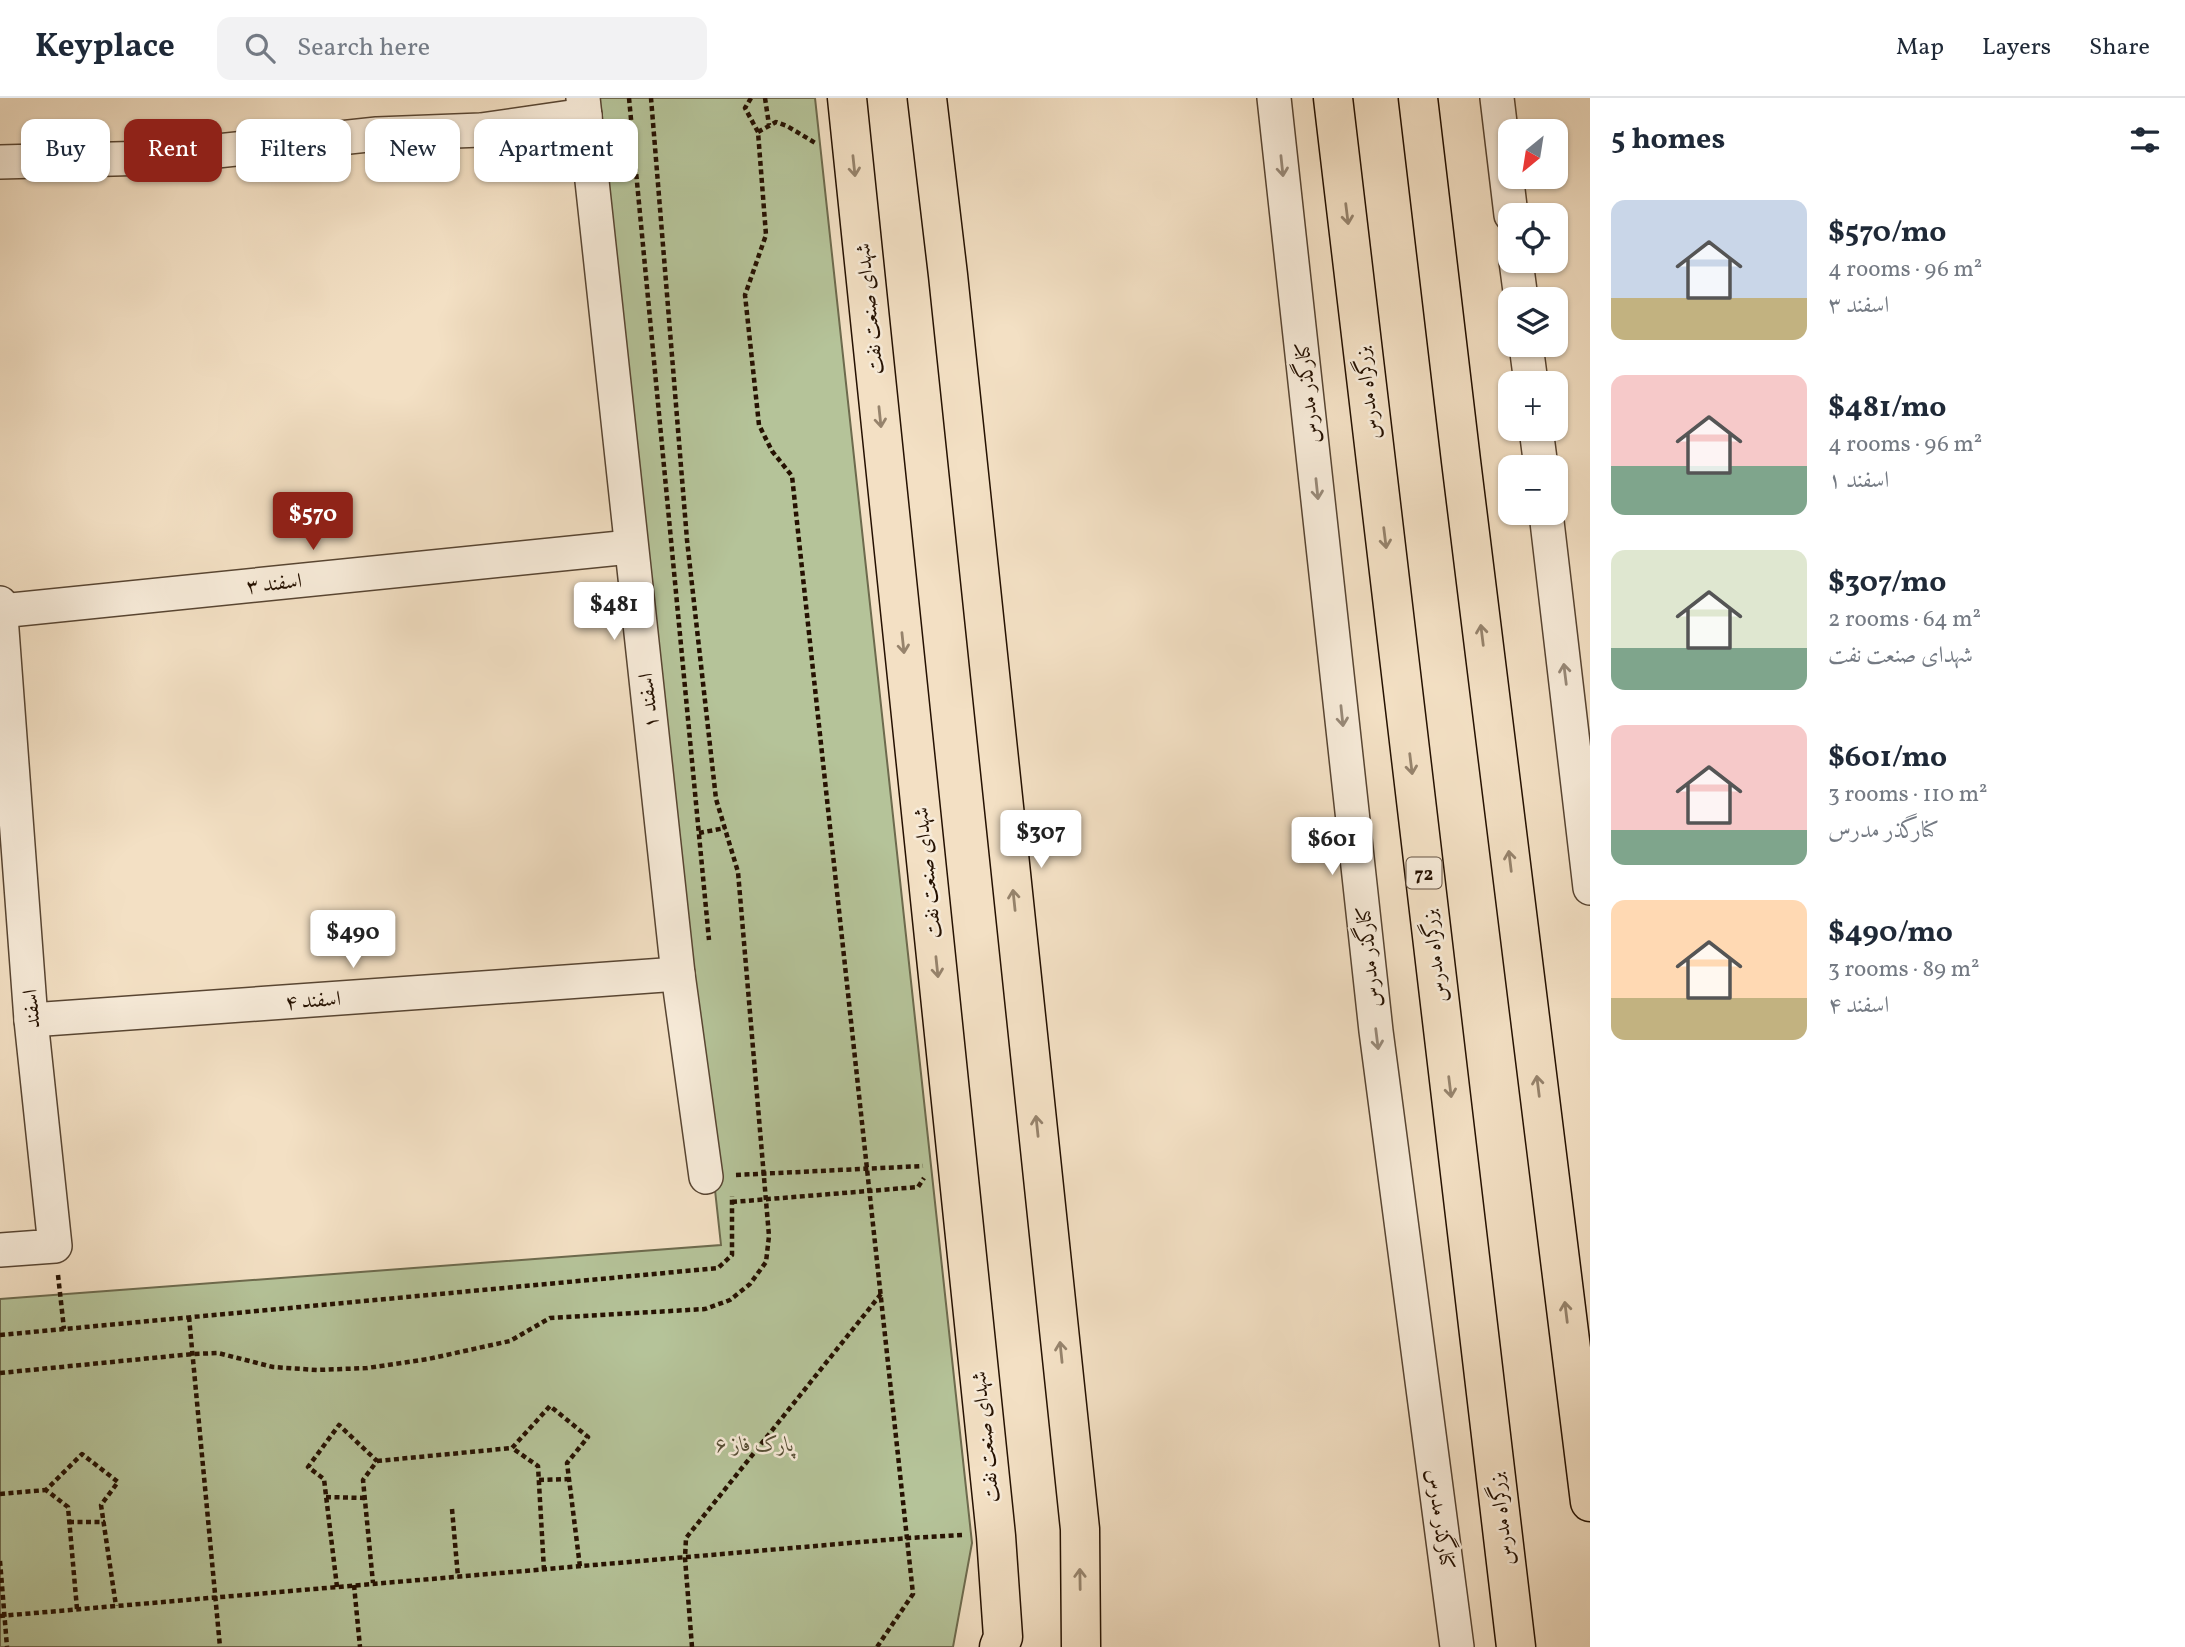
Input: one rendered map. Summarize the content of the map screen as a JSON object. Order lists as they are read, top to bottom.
{
  "streets": {
    "main road": ["شهدای صنعت نفت", "بزرگراه مدرس", "72"],
    "street": [
      "کنارگذر مدرس",
      "اسفند ۳",
      "اسفند ۱",
      "اسفند ۴",
      "اسفند"
    ]
  },
  "crossings": [
    ["اسفند ۳", "اسفند ۱"],
    ["اسفند ۳", "اسفند"],
    ["اسفند ۱", "اسفند ۴"],
    ["اسفند ۴", "اسفند"]
  ],
  "parks": ["پارک فاز ۶"],
  "north": "bottom left",
  "page": {
    "header": "Keyplace",
    "search": "Search here",
    "nav": ["Map", "Layers", "Share"],
    "heading": "5 homes",
    "map_buttons": ["+", "−"],
    "chip": [
      "Buy",
      "Rent",
      "Filters",
      "New",
      "Apartment"
    ],
    "list": [
      {
        "name": "$570/mo",
        "note": "4 rooms · 96 m² · اسفند ۳"
      },
      {
        "name": "$481/mo",
        "note": "4 rooms · 96 m² · اسفند ۱"
      },
      {
        "name": "$307/mo",
        "note": "2 rooms · 64 m² · شهدای صنعت نفت"
      },
      {
        "name": "$601/mo",
        "note": "3 rooms · 110 m² · کنارگذر مدرس"
      },
      {
        "name": "$490/mo",
        "note": "3 rooms · 89 m² · اسفند ۴"
      }
    ],
    "price": [
      "$570",
      "$481",
      "$307",
      "$601",
      "$490"
    ]
  }
}
